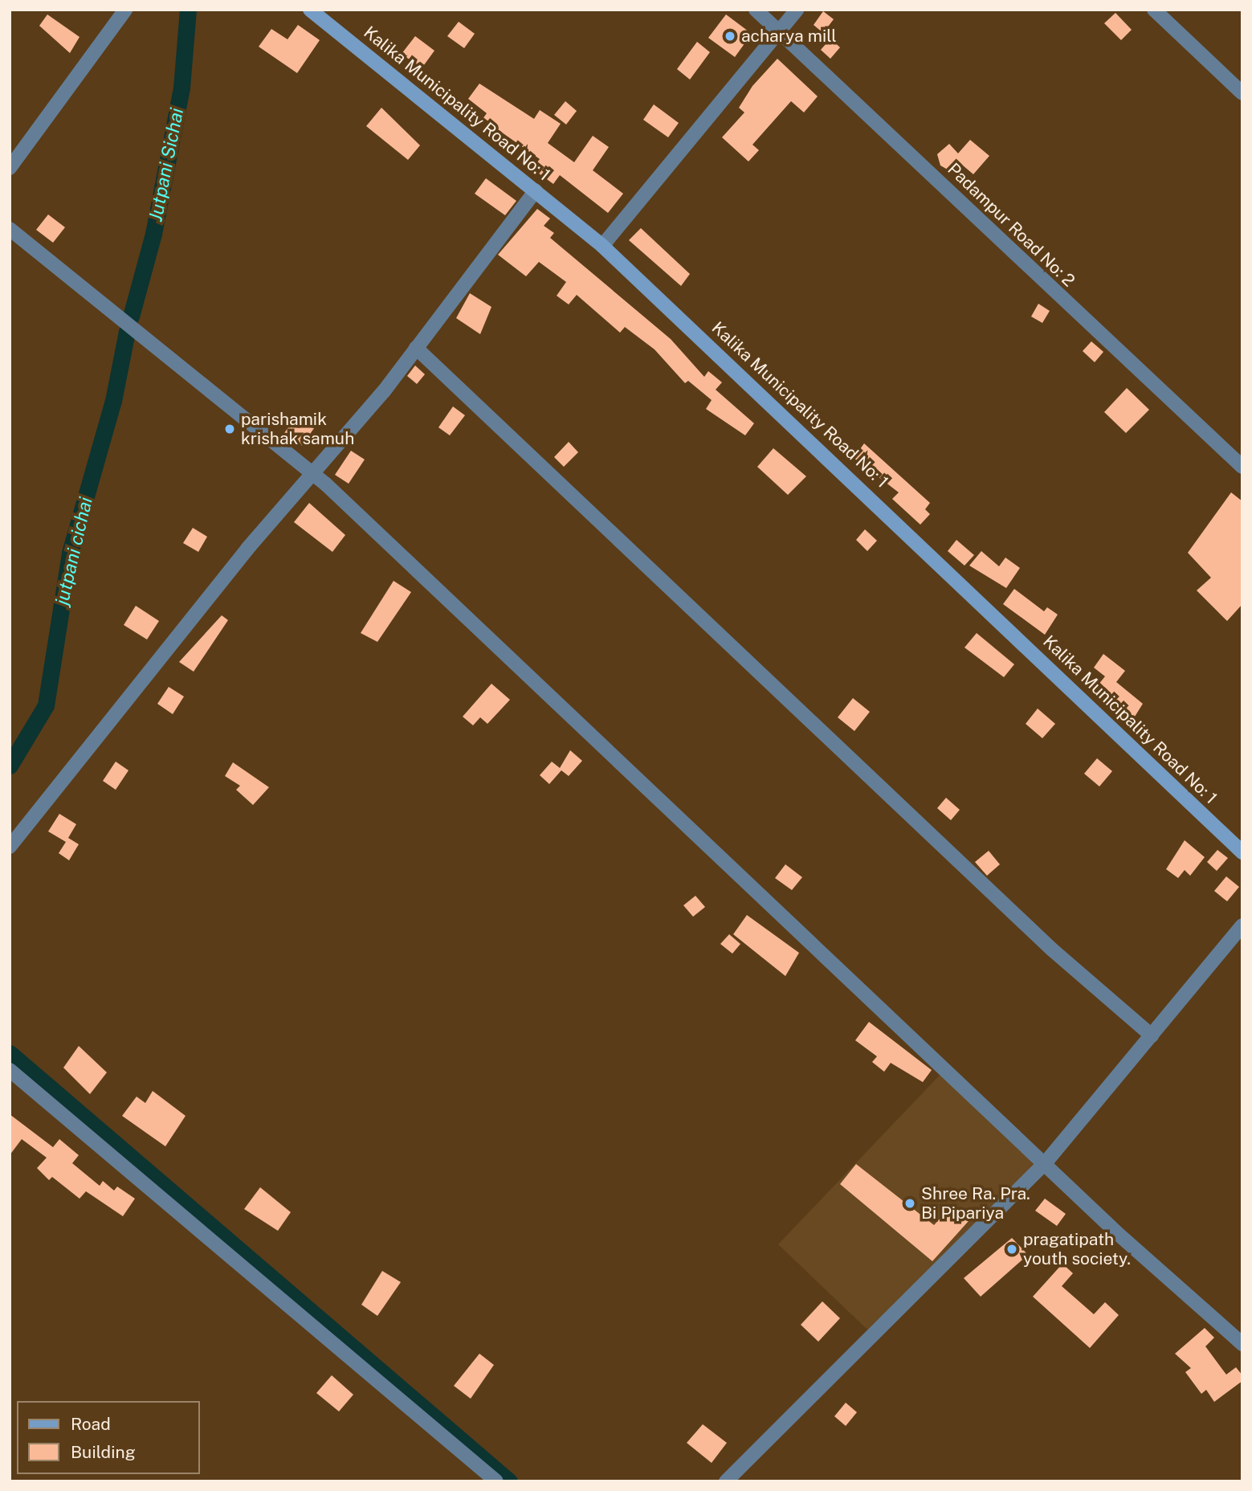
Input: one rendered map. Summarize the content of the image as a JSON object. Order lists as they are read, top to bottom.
{
  "streets": {
    "street": ["Kalika Municipality Road No: 1", "Padampur Road No: 2"]
  },
  "water": ["Jutpani Sichai", "jutpani cichai"],
  "places": [
    "acharya mill",
    "parishamik krishak samuh",
    "Shree Ra. Pra. Bi Pipariya",
    "pragatipath youth society."
  ],
  "legend": ["Road", "Building"]
}
